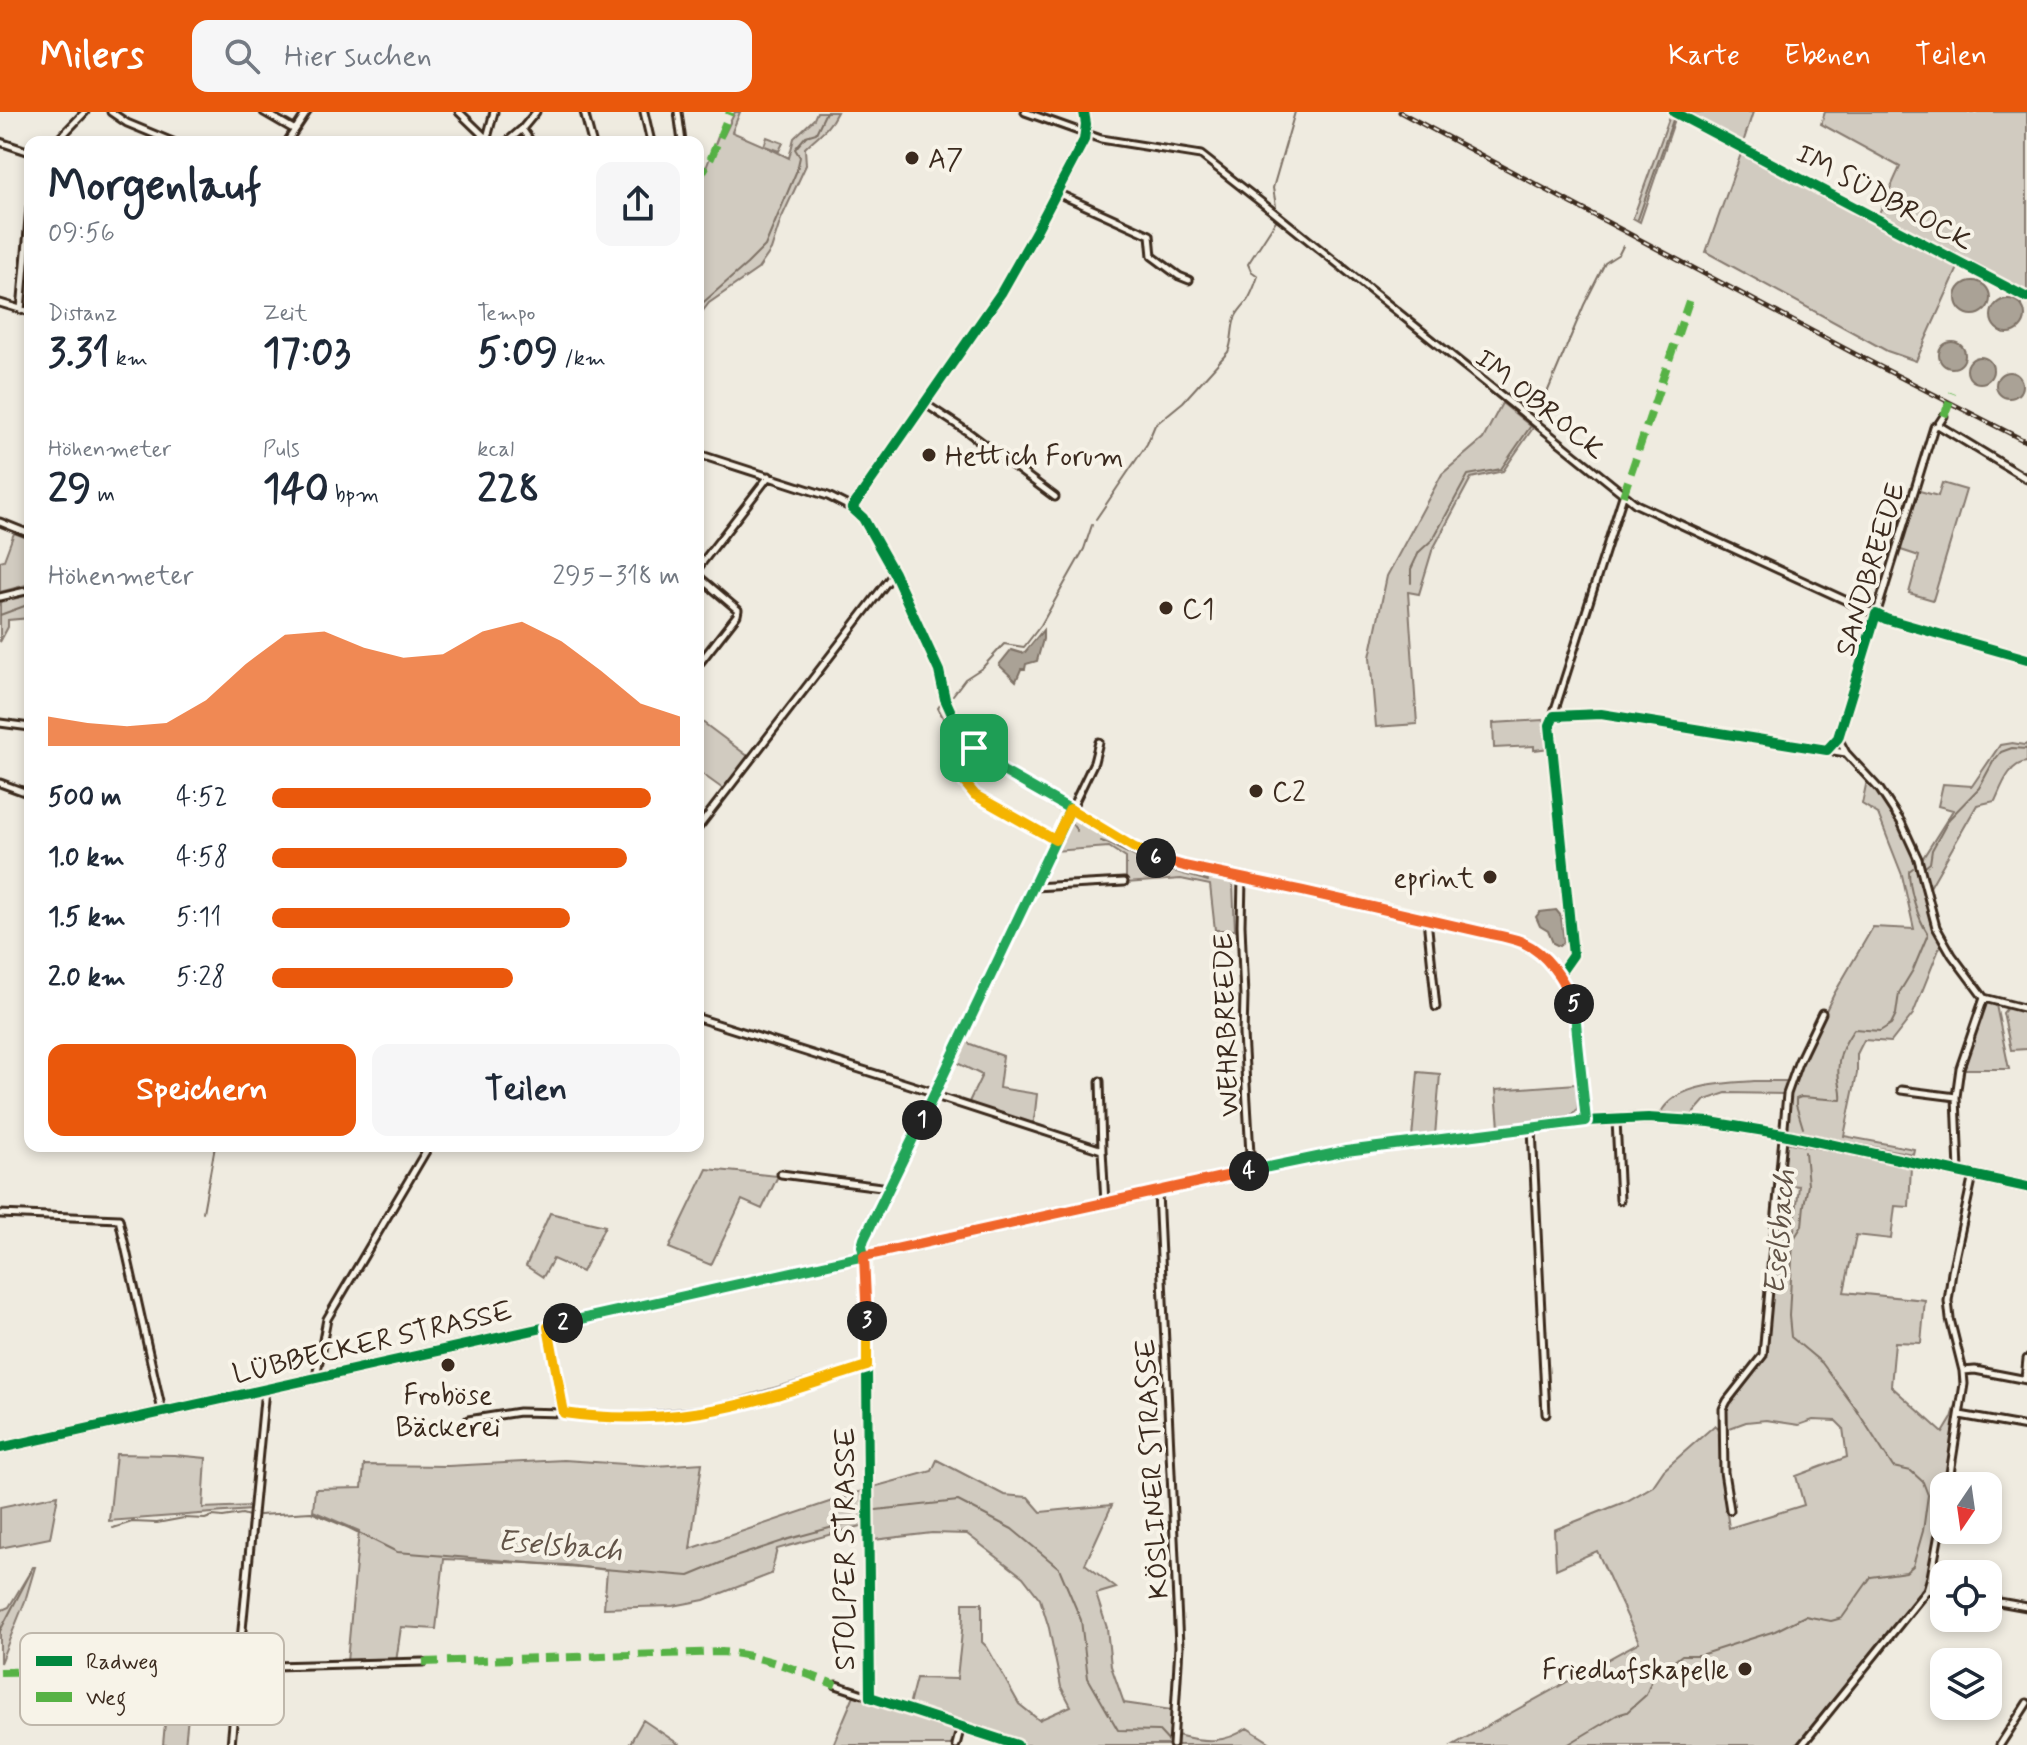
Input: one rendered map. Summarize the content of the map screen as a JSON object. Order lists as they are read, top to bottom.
{
  "streets": {
    "main road": ["LÜBBECKER STRASSE"],
    "street": [
      "IM SÜDBROCK",
      "IM OBROCK",
      "SANDBREEDE",
      "WEHRBREEDE",
      "KÖSLINER STRASSE",
      "STOLPER STRASSE"
    ]
  },
  "crossings": [
    ["IM OBROCK", "SANDBREEDE"],
    ["WEHRBREEDE", "LÜBBECKER STRASSE"],
    ["LÜBBECKER STRASSE", "KÖSLINER STRASSE"],
    ["LÜBBECKER STRASSE", "STOLPER STRASSE"]
  ],
  "water": ["Eselsbach"],
  "places": [
    "A7",
    "Hettich Forum",
    "C1",
    "C2",
    "eprint",
    "Froböse Bäckerei",
    "Friedhofskapelle"
  ],
  "legend": ["Radweg", "Weg"],
  "north": "bottom",
  "page": {
    "header": "Milers",
    "search": "Hier suchen",
    "nav": ["Karte", "Ebenen", "Teilen"],
    "heading": ["Morgenlauf", "09:56"],
    "stats": [
      ["Distanz", "3.31 km"],
      ["Zeit", "17:03"],
      ["Tempo", "5:09 /km"],
      ["Höhenmeter", "29 m"],
      ["Puls", "140 bpm"],
      ["kcal", "228"]
    ],
    "chart": ["Höhenmeter", "295–318 m"],
    "list": [
      {
        "name": "500 m",
        "note": "4:52"
      },
      {
        "name": "1.0 km",
        "note": "4:58"
      },
      {
        "name": "1.5 km",
        "note": "5:11"
      },
      {
        "name": "2.0 km",
        "note": "5:28"
      }
    ],
    "pins": [
      "6",
      "5",
      "1",
      "4",
      "3",
      "2"
    ],
    "buttons": ["Speichern", "Teilen"]
  }
}
